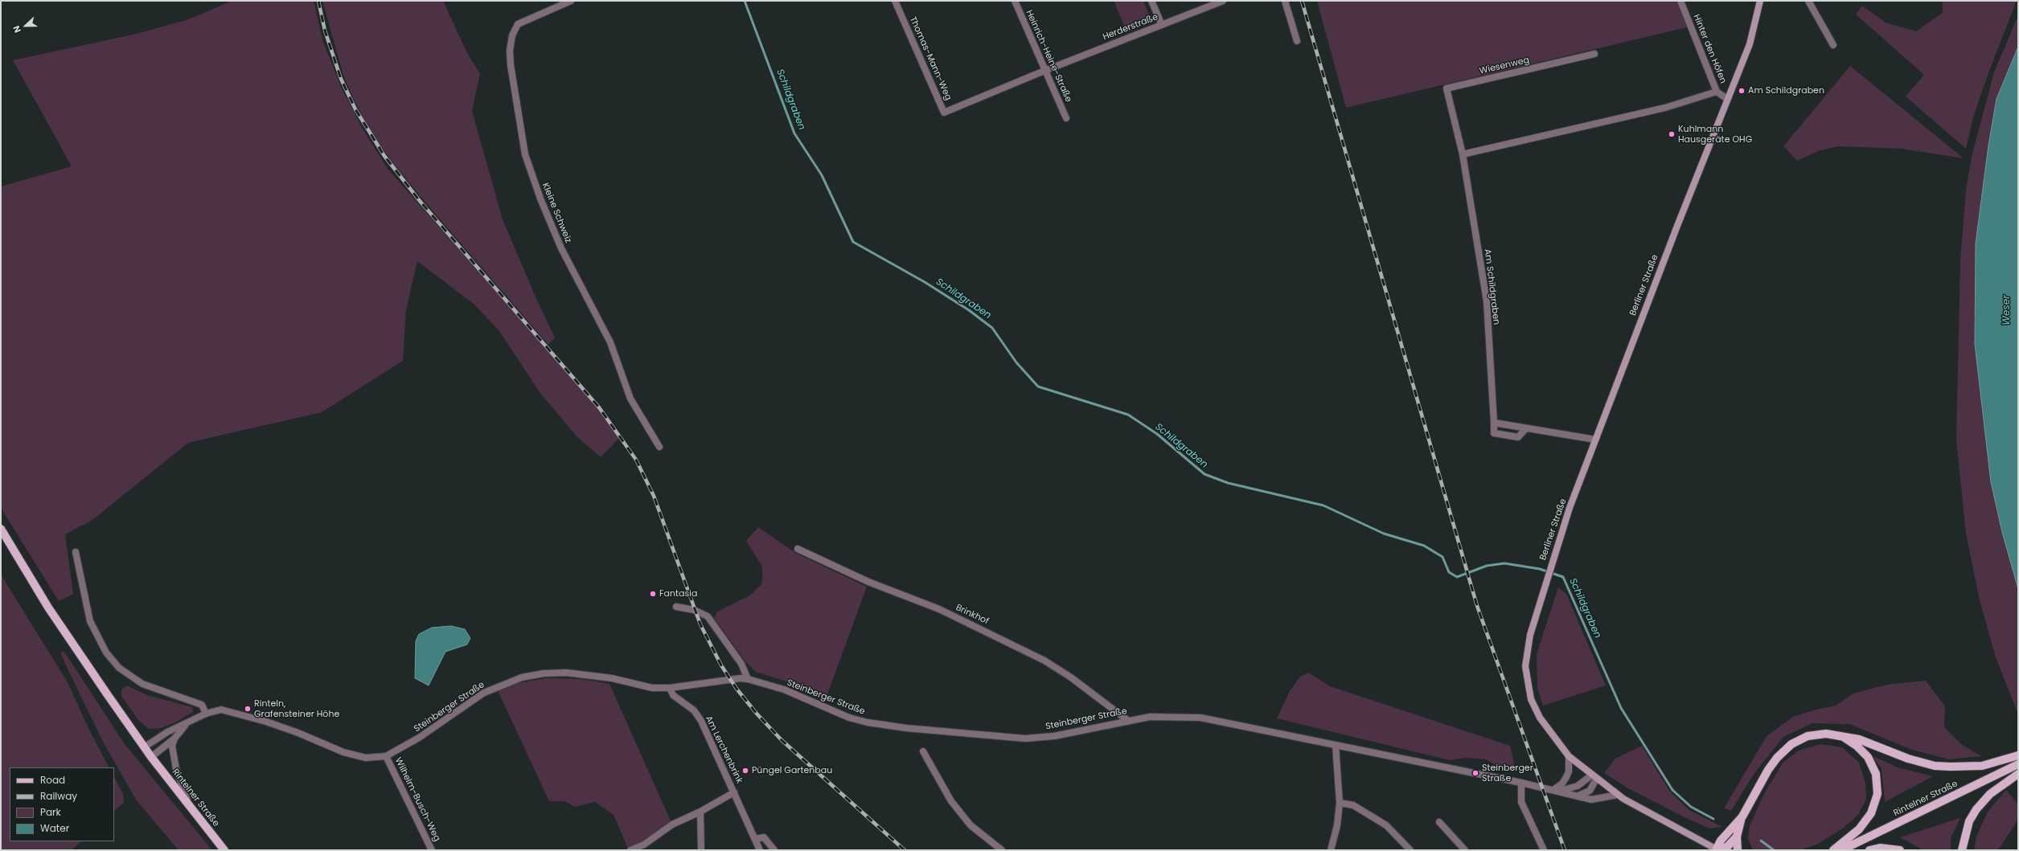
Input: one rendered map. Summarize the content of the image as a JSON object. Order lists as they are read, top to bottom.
{
  "streets": {
    "main road": ["Berliner Straße", "Rintelner Straße"],
    "street": [
      "Herderstraße",
      "Hinter den Höfen",
      "Heinrich-Heine-Straße",
      "Thomas-Mann-Weg",
      "Wiesenweg",
      "Kleine Schweiz",
      "Am Schildgraben",
      "Brinkhof",
      "Steinberger Straße",
      "Am Lerchenbrink",
      "Wilhelm-Busch-Weg"
    ]
  },
  "crossings": [
    ["Herderstraße", "Heinrich-Heine-Straße"],
    ["Herderstraße", "Thomas-Mann-Weg"],
    ["Hinter den Höfen", "Berliner Straße"],
    ["Heinrich-Heine-Straße", "Thomas-Mann-Weg"],
    ["Wiesenweg", "Am Schildgraben"],
    ["Berliner Straße", "Steinberger Straße"],
    ["Brinkhof", "Steinberger Straße"],
    ["Steinberger Straße", "Am Lerchenbrink"],
    ["Steinberger Straße", "Rintelner Straße"],
    ["Steinberger Straße", "Wilhelm-Busch-Weg"]
  ],
  "water": ["Schildgraben", "Weser"],
  "places": [
    "Am Schildgraben",
    "Kuhlmann Hausgeräte OHG",
    "Fantasia",
    "Rinteln, Grafensteiner Höhe",
    "Püngel Gartenbau",
    "Steinberger Straße"
  ],
  "legend": [
    "Road",
    "Railway",
    "Park",
    "Water"
  ],
  "north": "left"
}
